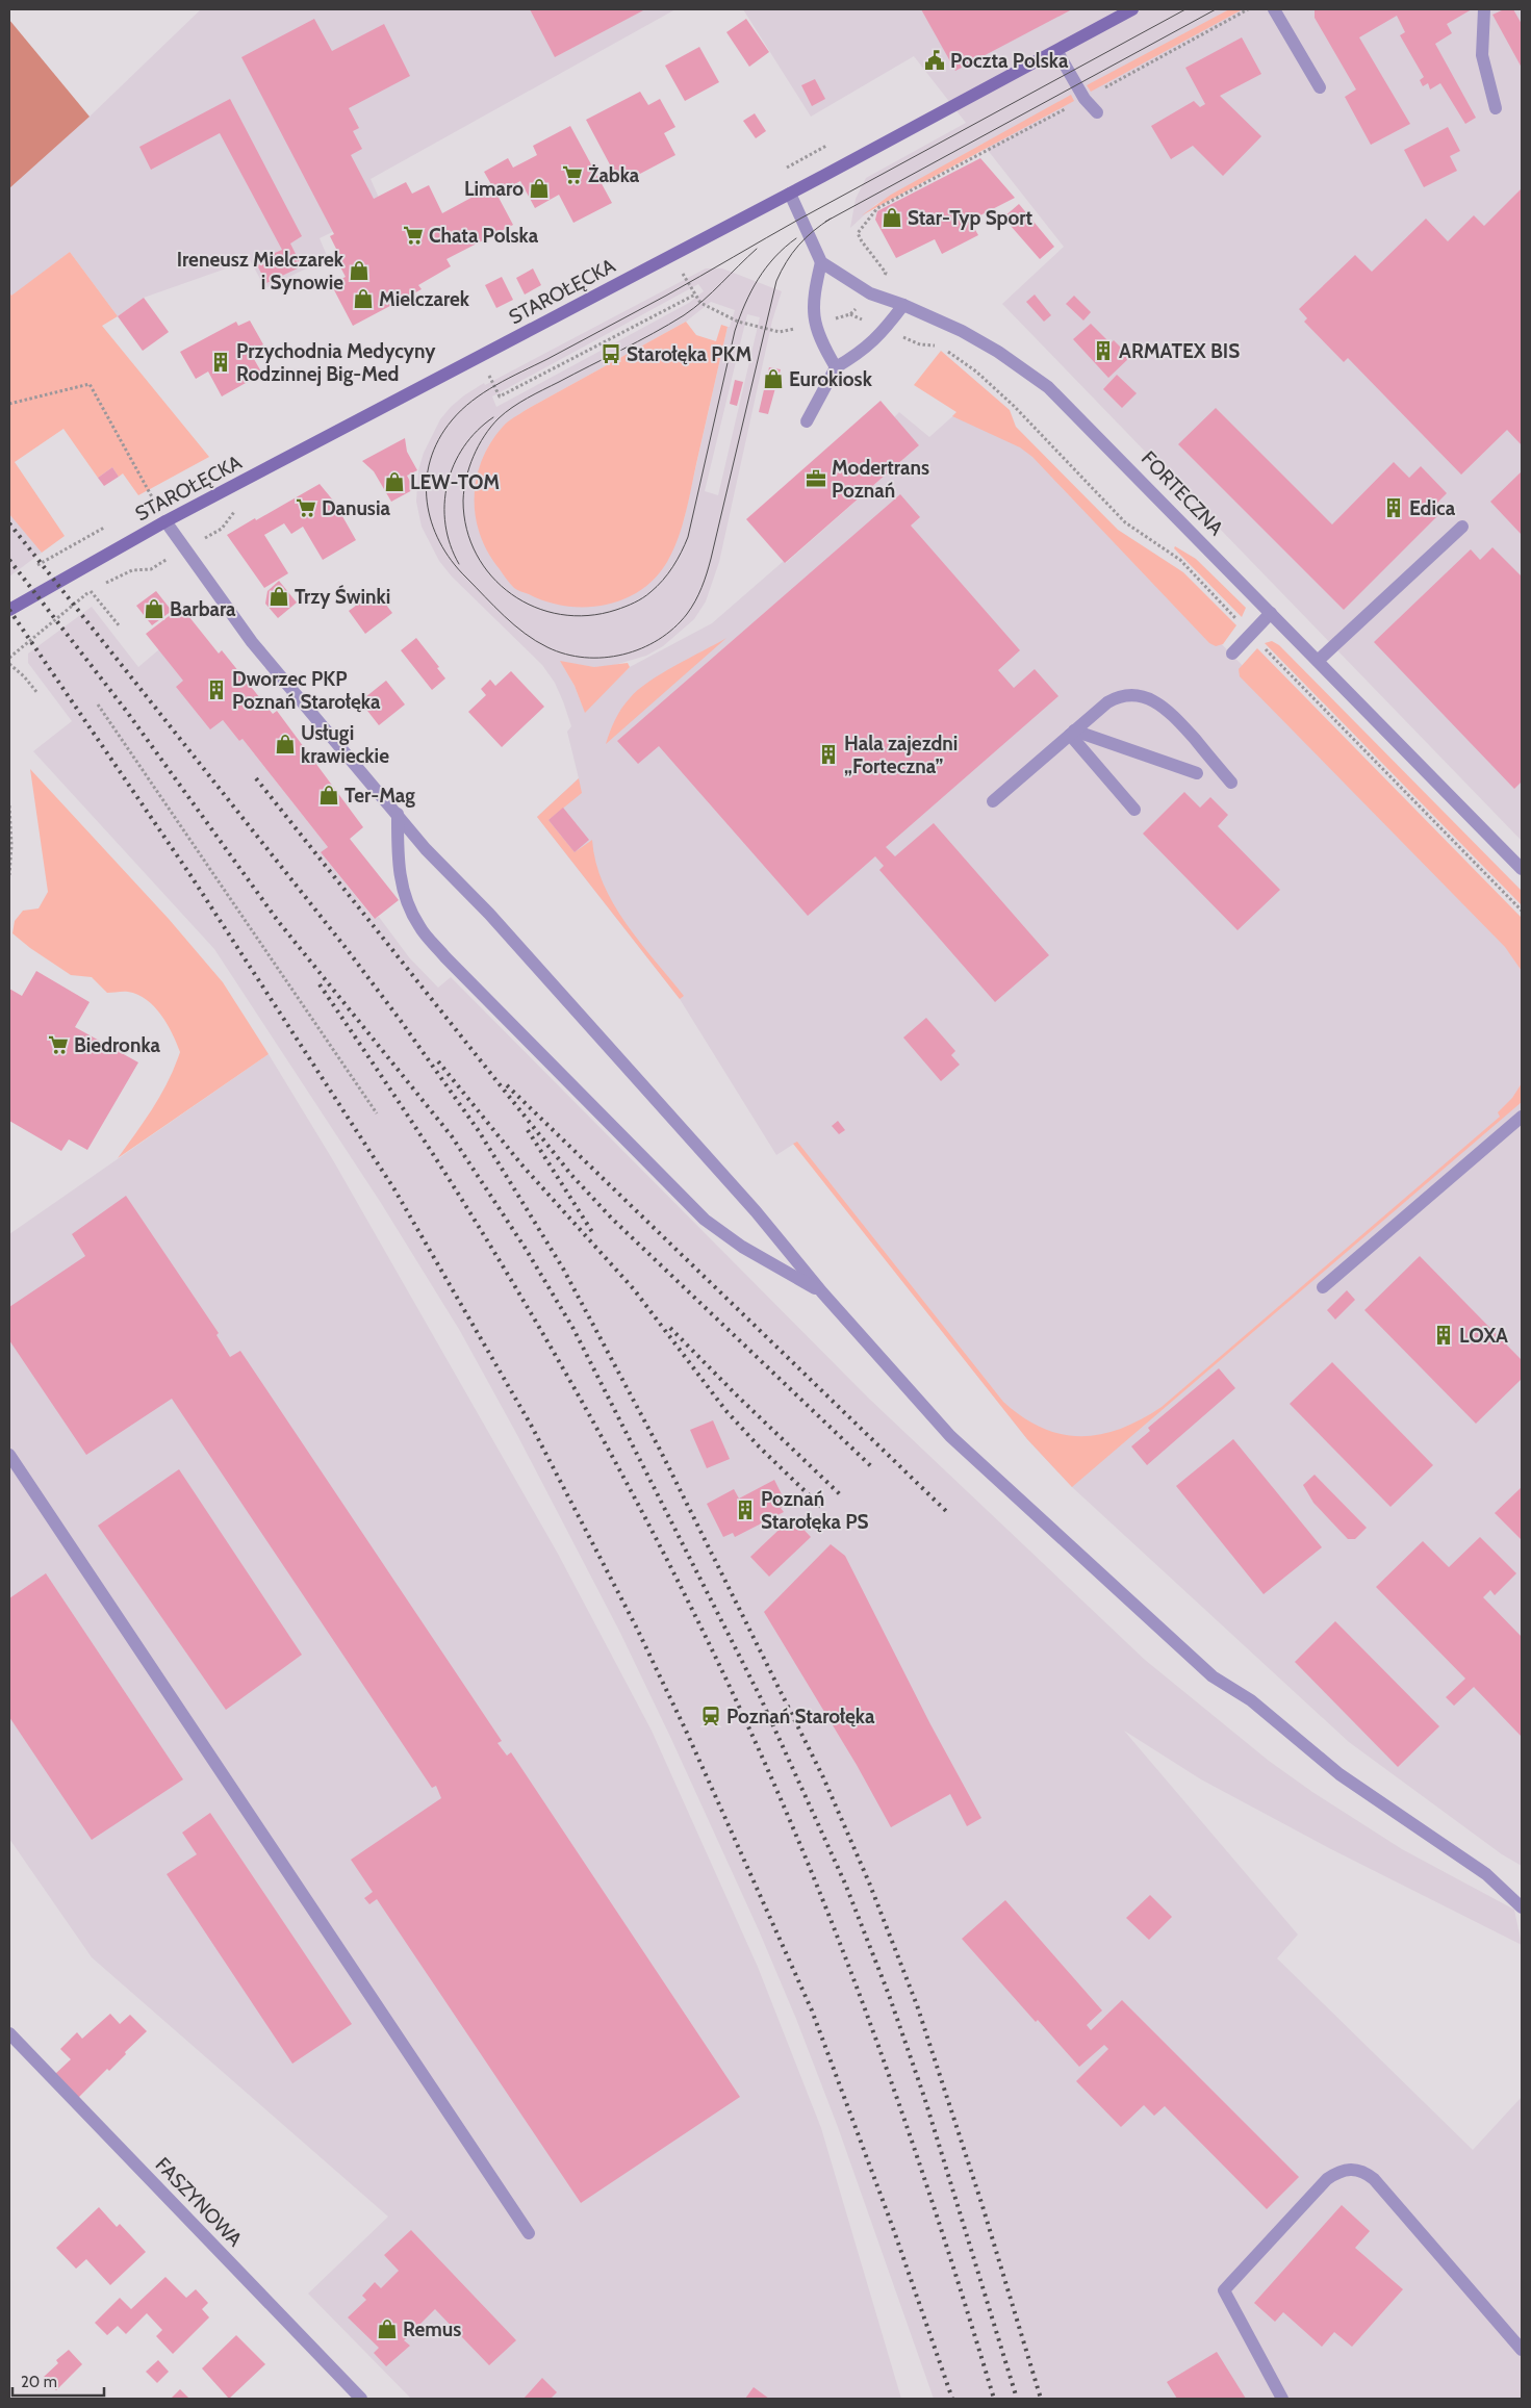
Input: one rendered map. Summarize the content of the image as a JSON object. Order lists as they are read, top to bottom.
{
  "streets": {
    "street": ["STAROŁĘCKA", "FORTECZNA", "FASZYNOWA"]
  },
  "places": {
    "public building": ["Poczta Polska"],
    "supermarket": [
      "Żabka",
      "Chata Polska",
      "Danusia",
      "Biedronka"
    ],
    "shop": [
      "Limaro",
      "Star-Typ Sport",
      "Ireneusz Mielczarek i Synowie",
      "Mielczarek",
      "Eurokiosk",
      "LEW-TOM",
      "Trzy Świnki",
      "Barbara",
      "Usługi krawieckie",
      "Ter-Mag",
      "Remus"
    ],
    "building": [
      "ARMATEX BIS",
      "Przychodnia Medycyny Rodzinnej Big-Med",
      "Edica",
      "Dworzec PKP Poznań Starołęka",
      "Hala zajezdni „Forteczna”",
      "LOXA",
      "Poznań Starołęka PS"
    ],
    "bus stop": ["Starołęka PKM"],
    "office": ["Modertrans Poznań"],
    "station": ["Poznań Starołęka"]
  },
  "scale_bar": "20 m"
}
